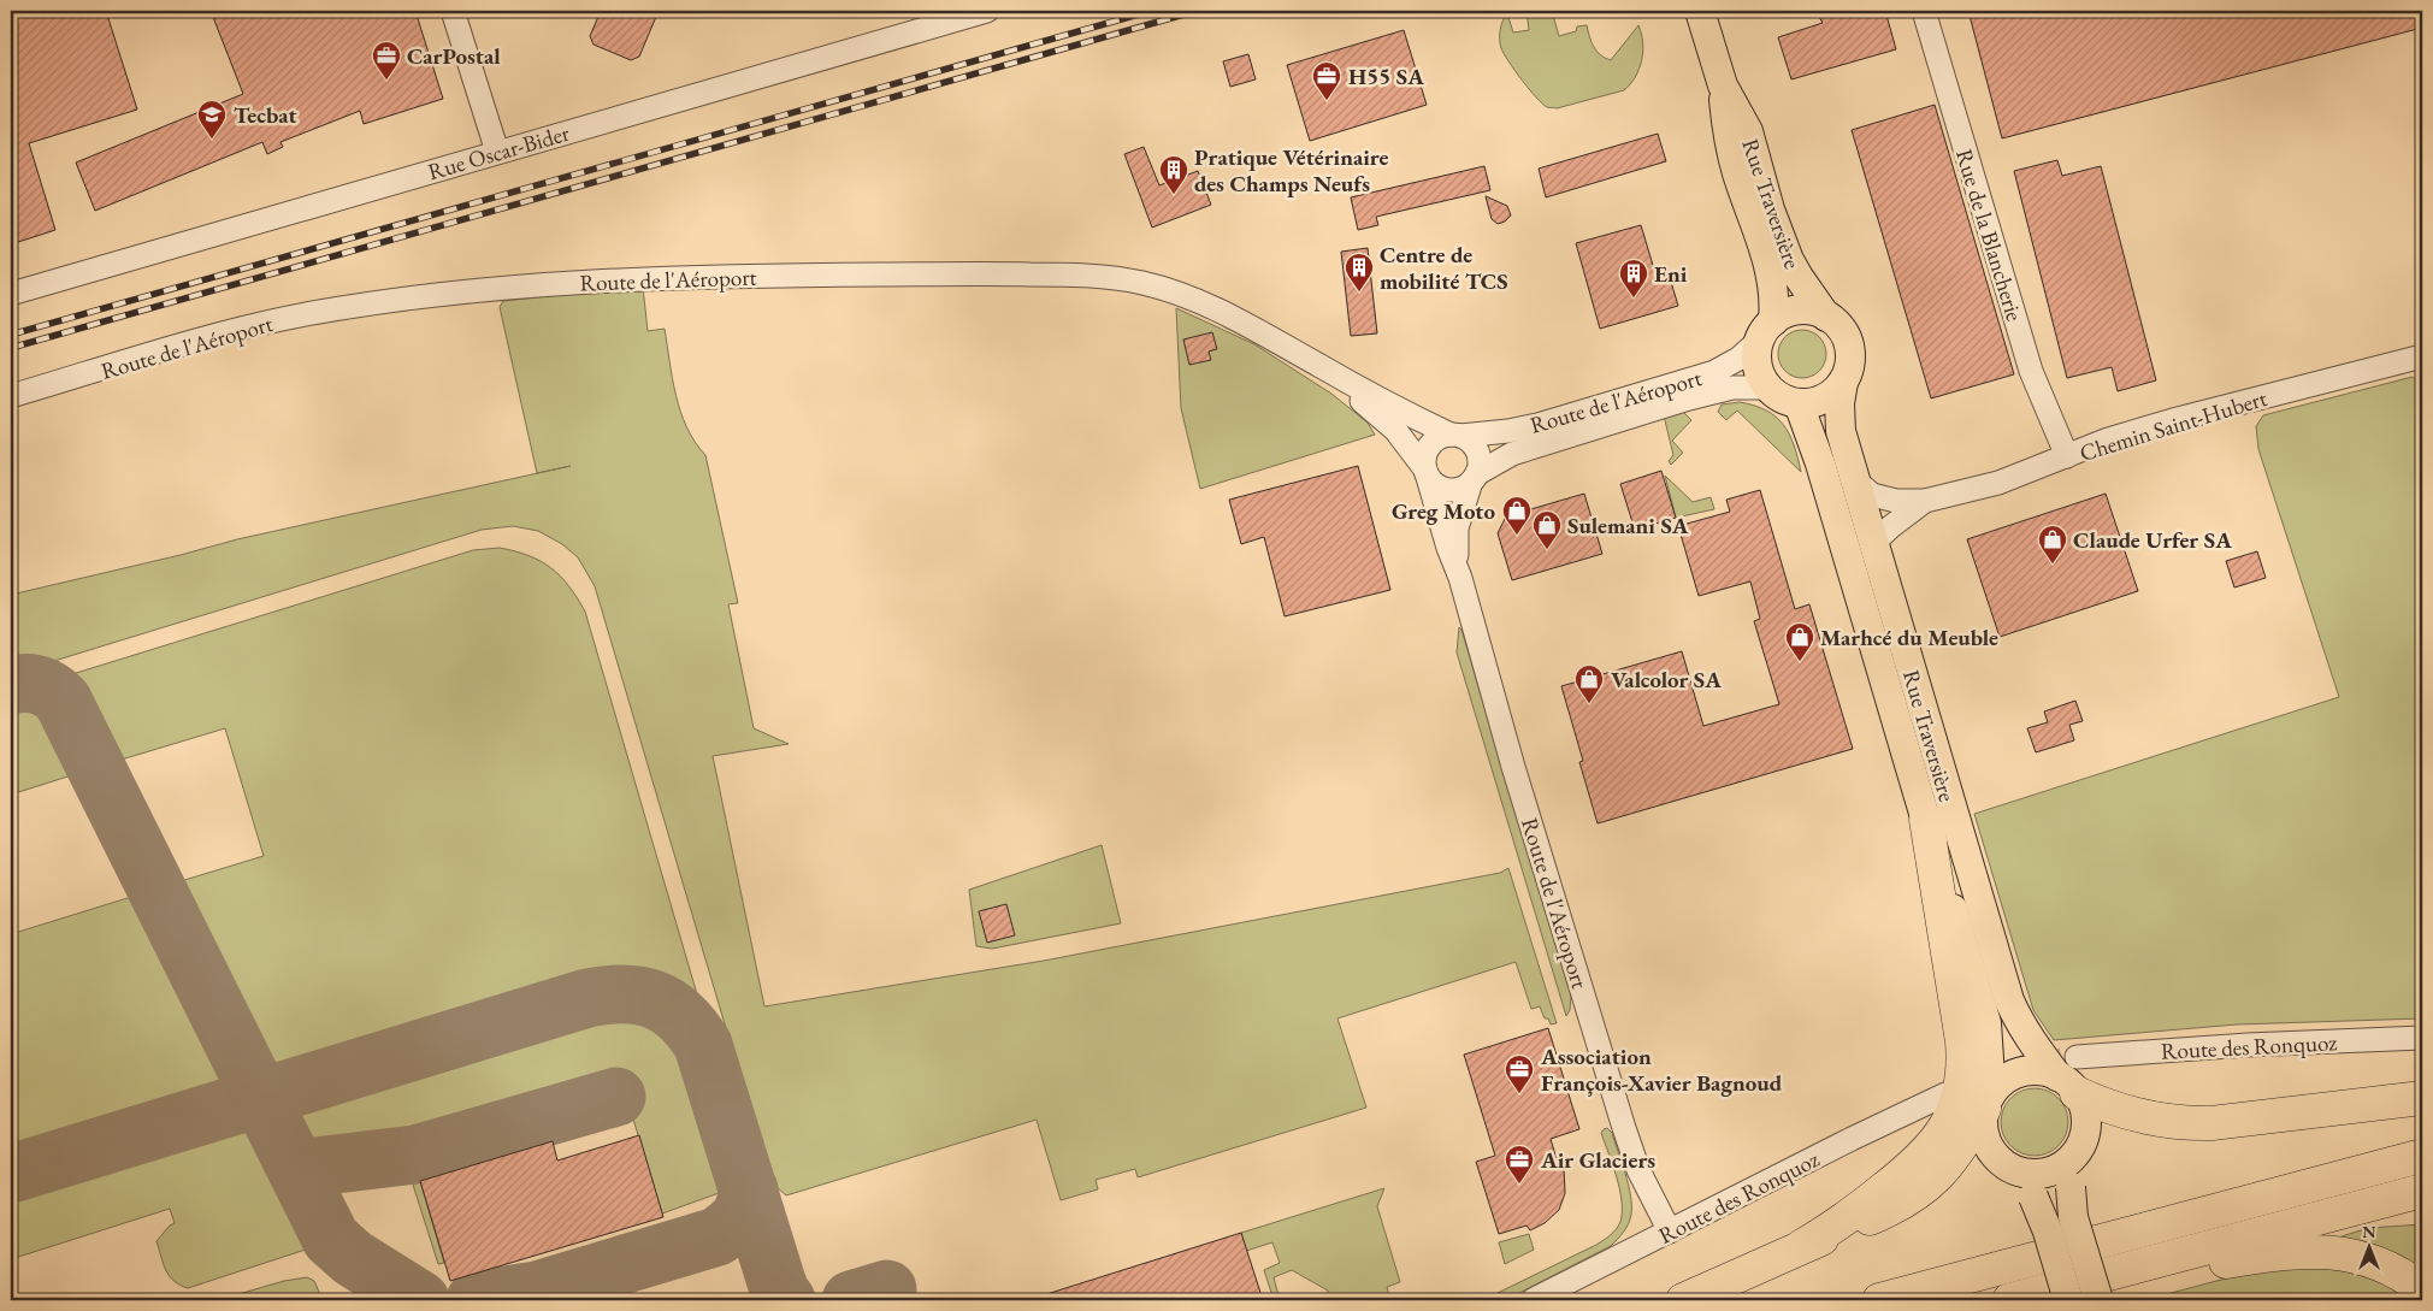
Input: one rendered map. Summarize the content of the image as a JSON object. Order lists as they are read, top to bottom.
{
  "streets": {
    "main road": ["Rue Traversière"],
    "street": [
      "Rue Oscar-Bider",
      "Rue de la Blancherie",
      "Route de l'Aéroport",
      "Chemin Saint-Hubert",
      "Route des Ronquoz"
    ]
  },
  "crossings": [
    ["Rue Traversière", "Route de l'Aéroport"],
    ["Rue Traversière", "Chemin Saint-Hubert"],
    ["Rue Traversière", "Route des Ronquoz"],
    ["Rue de la Blancherie", "Chemin Saint-Hubert"],
    ["Route de l'Aéroport", "Route des Ronquoz"]
  ],
  "places": {
    "office": [
      "CarPostal",
      "H55 SA",
      "Association François-Xavier Bagnoud",
      "Air Glaciers"
    ],
    "school or university": ["Tecbat"],
    "building": ["Pratique Vétérinaire des Champs Neufs", "Centre de mobilité TCS", "Eni"],
    "shop": [
      "Greg Moto",
      "Sulemani SA",
      "Claude Urfer SA",
      "Marhcé du Meuble",
      "Valcolor SA"
    ]
  },
  "north": "top"
}
